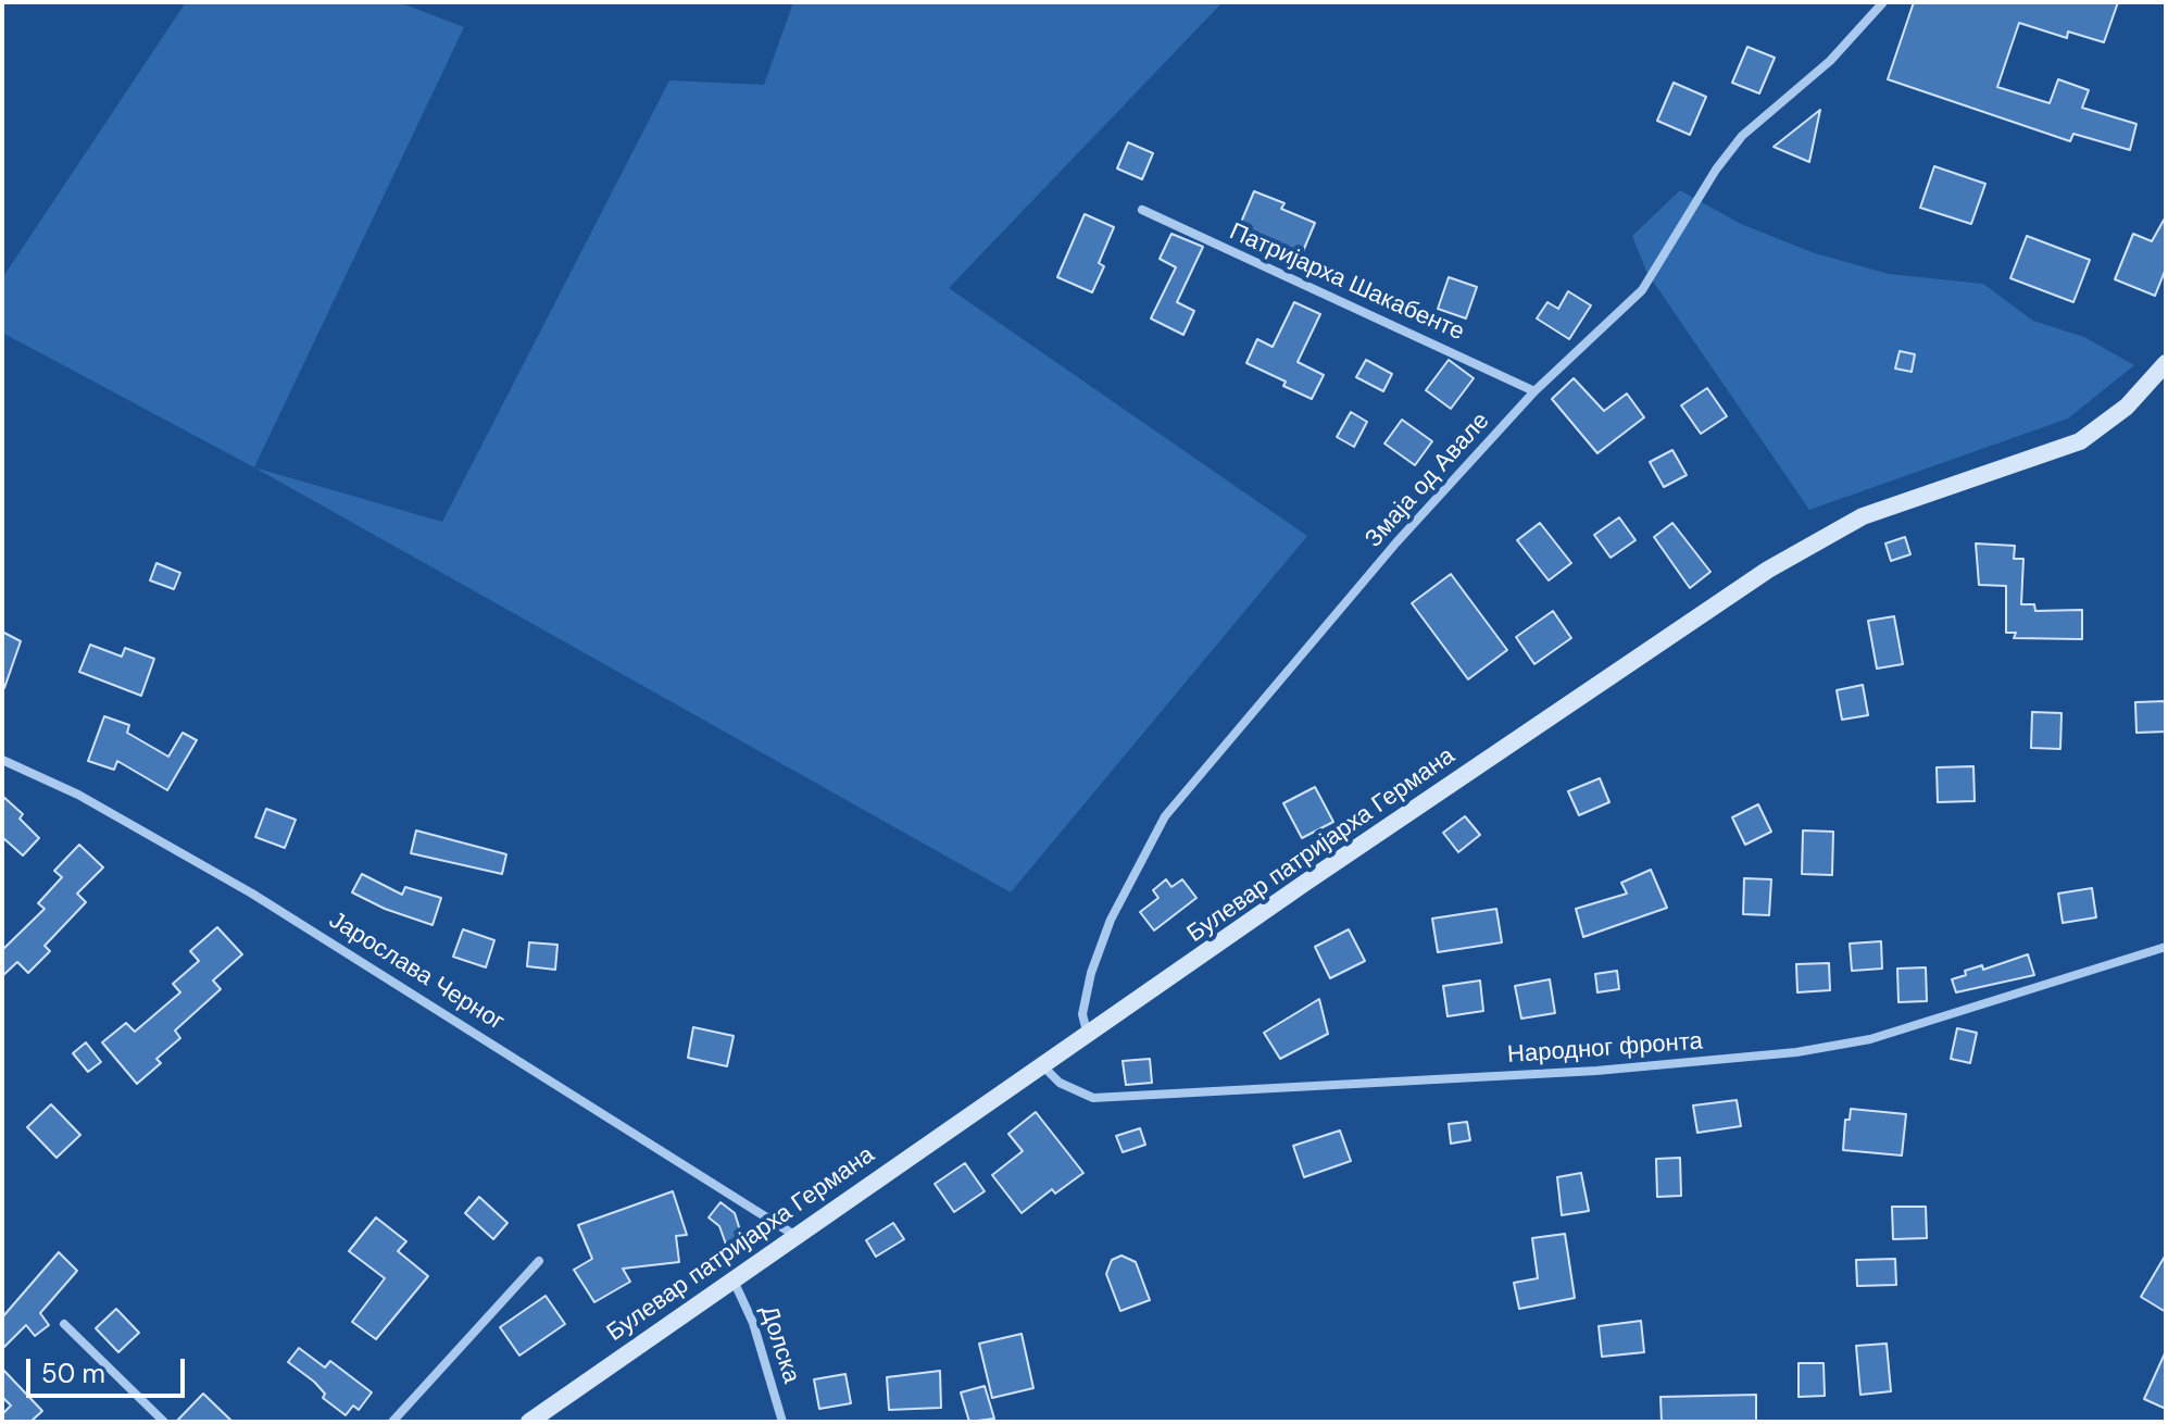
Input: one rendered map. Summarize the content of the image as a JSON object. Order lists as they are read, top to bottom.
{
  "streets": {
    "main road": ["Булевар патријарха Германа"],
    "street": [
      "Патријарха Шакабенте",
      "Змаја од Авале",
      "Јарослава Черног",
      "Народног фронта",
      "Долска"
    ]
  },
  "crossings": [
    ["Патријарха Шакабенте", "Змаја од Авале"],
    ["Змаја од Авале", "Булевар патријарха Германа"],
    ["Булевар патријарха Германа", "Јарослава Черног"],
    ["Булевар патријарха Германа", "Народног фронта"],
    ["Булевар патријарха Германа", "Долска"]
  ],
  "scale_bar": "50 m"
}
